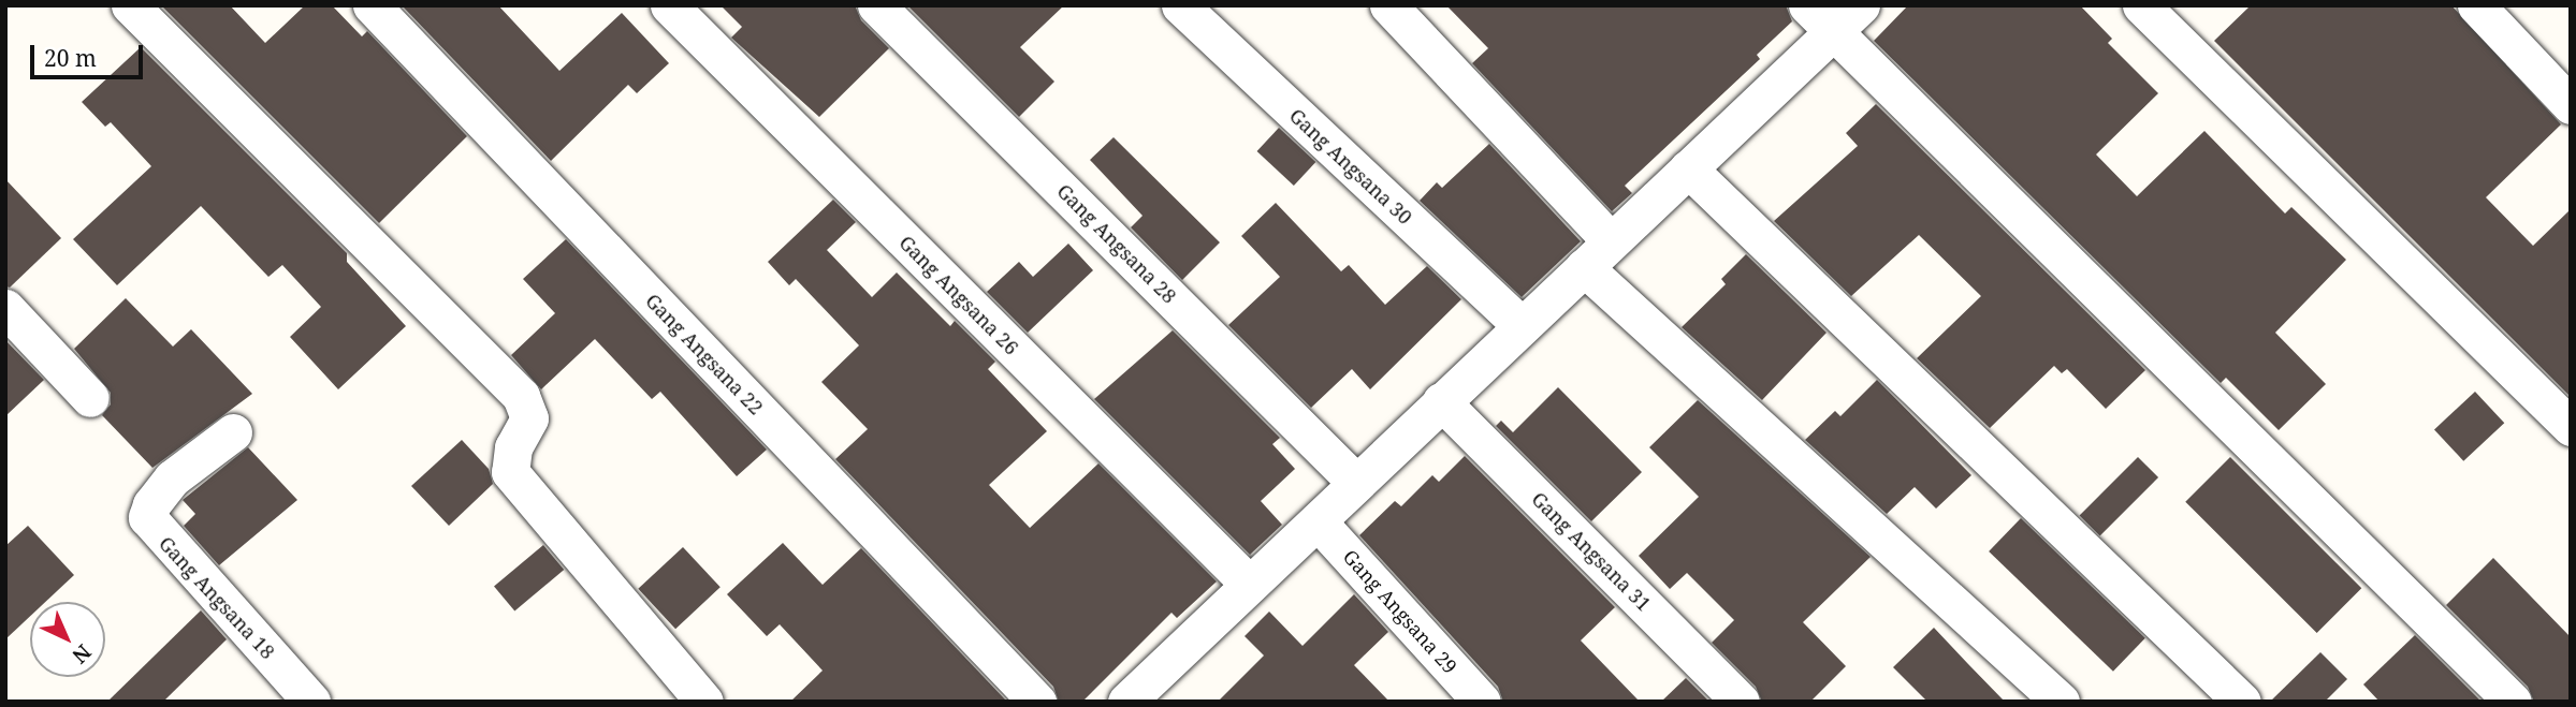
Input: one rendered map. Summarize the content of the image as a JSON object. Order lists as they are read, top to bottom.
{
  "streets": {
    "street": [
      "Gang Angsana 30",
      "Gang Angsana 28",
      "Gang Angsana 26",
      "Gang Angsana 22",
      "Gang Angsana 31",
      "Gang Angsana 18",
      "Gang Angsana 29"
    ]
  },
  "scale_bar": "20 m",
  "north": "bottom right"
}
